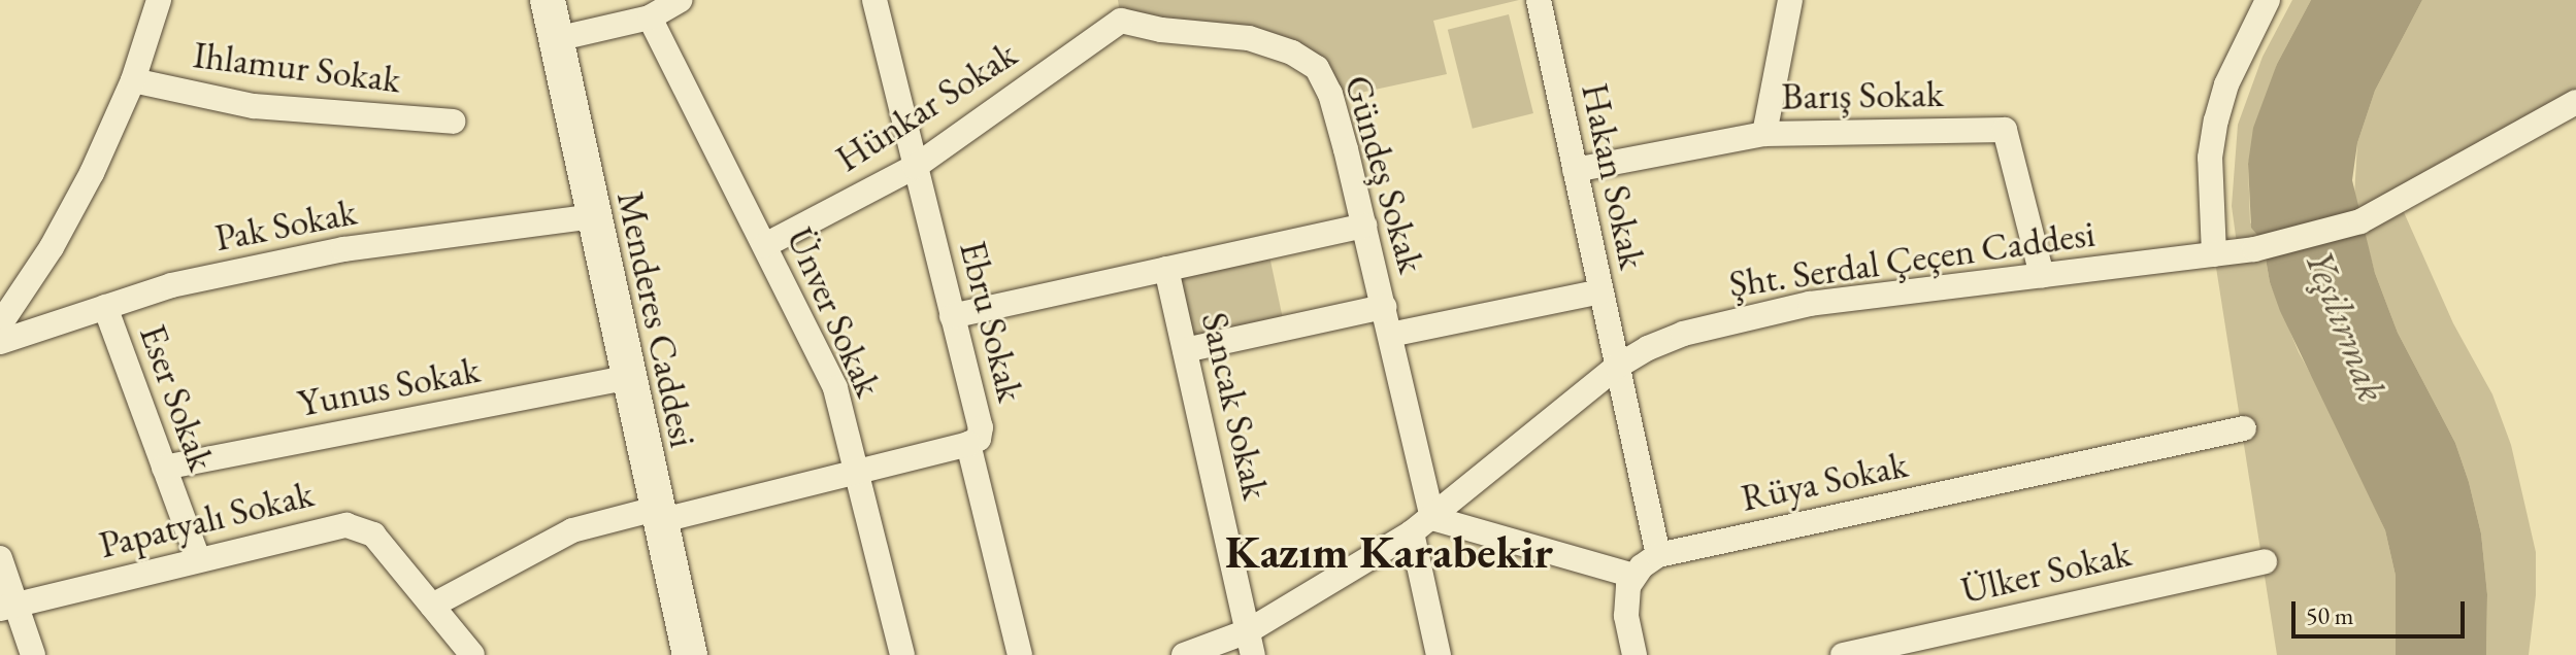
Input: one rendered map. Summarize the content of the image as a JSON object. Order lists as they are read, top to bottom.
{
  "streets": {
    "street": [
      "Ihlamur Sokak",
      "Barış Sokak",
      "Hünkar Sokak",
      "Gündeş Sokak",
      "Hakan Sokak",
      "Pak Sokak",
      "Şht. Serdal Çeçen Caddesi",
      "Ünver Sokak",
      "Menderes Caddesi",
      "Ebru Sokak",
      "Yunus Sokak",
      "Eser Sokak",
      "Sancak Sokak",
      "Rüya Sokak",
      "Papatyalı Sokak",
      "Ülker Sokak"
    ]
  },
  "crossings": [
    ["Barış Sokak", "Hakan Sokak"],
    ["Barış Sokak", "Şht. Serdal Çeçen Caddesi"],
    ["Hünkar Sokak", "Gündeş Sokak"],
    ["Hünkar Sokak", "Ünver Sokak"],
    ["Hünkar Sokak", "Ebru Sokak"],
    ["Gündeş Sokak", "Şht. Serdal Çeçen Caddesi"],
    ["Hakan Sokak", "Şht. Serdal Çeçen Caddesi"],
    ["Hakan Sokak", "Rüya Sokak"],
    ["Pak Sokak", "Menderes Caddesi"],
    ["Pak Sokak", "Eser Sokak"],
    ["Şht. Serdal Çeçen Caddesi", "Sancak Sokak"],
    ["Menderes Caddesi", "Yunus Sokak"],
    ["Yunus Sokak", "Eser Sokak"],
    ["Eser Sokak", "Papatyalı Sokak"]
  ],
  "districts": ["Kazım Karabekir"],
  "water": ["Yeşilırmak"],
  "scale_bar": "50 m"
}
